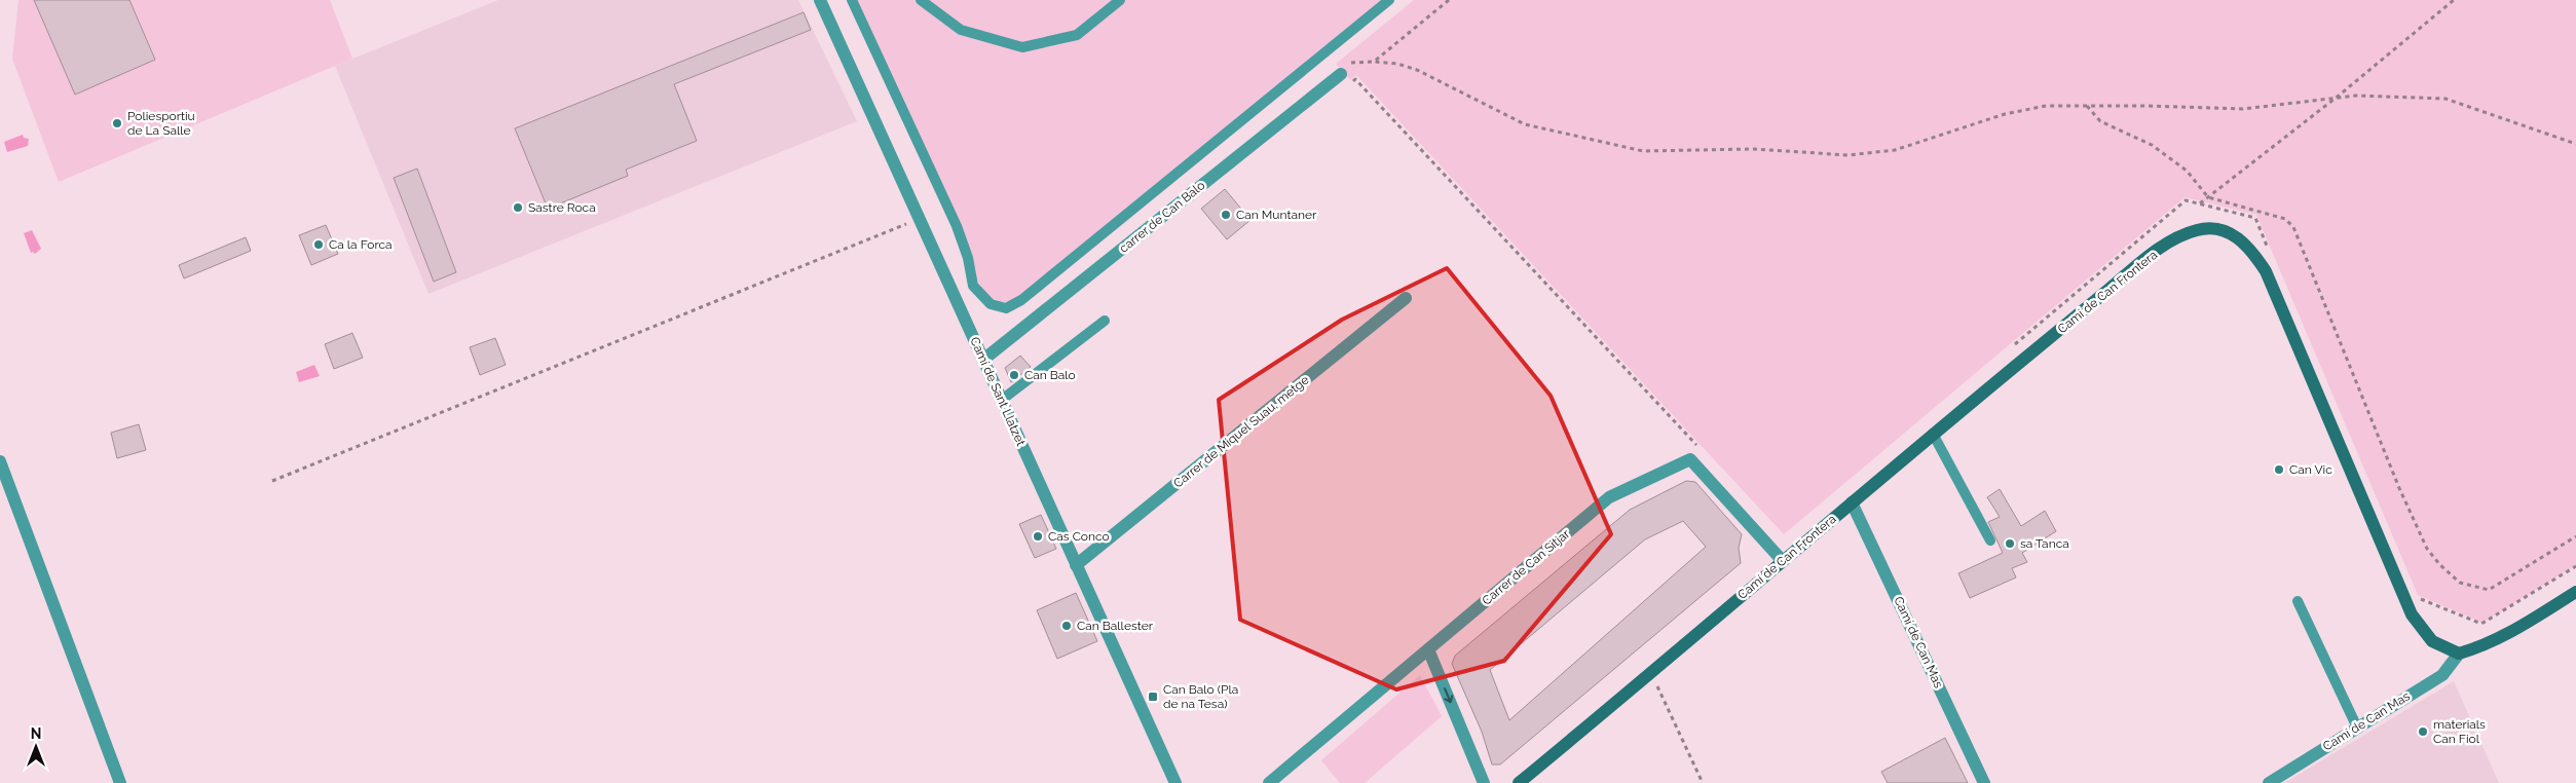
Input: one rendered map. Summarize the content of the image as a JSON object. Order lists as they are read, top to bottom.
{
  "streets": {
    "street": [
      "carrer de Can Balo",
      "Camí de Can Frontera",
      "Camí de Sant Llatzet",
      "Carrer de Miquel Suau, metge",
      "Carrer de Can Sitjar",
      "Camí de Can Mas"
    ]
  },
  "crossings": [
    ["carrer de Can Balo", "Camí de Sant Llatzet"],
    ["Camí de Can Frontera", "Carrer de Can Sitjar"],
    ["Camí de Can Frontera", "Camí de Can Mas"],
    ["Camí de Sant Llatzet", "Carrer de Miquel Suau, metge"]
  ],
  "places": {
    "other": [
      "Poliesportiu de La Salle",
      "Sastre Roca",
      "Can Muntaner",
      "Ca la Forca",
      "Can Balo",
      "Can Vic",
      "Cas Conco",
      "sa Tanca",
      "Can Ballester",
      "materials Can Fiol"
    ],
    "transit": ["Can Balo (Pla de na Tesa)"]
  },
  "north": "top"
}
